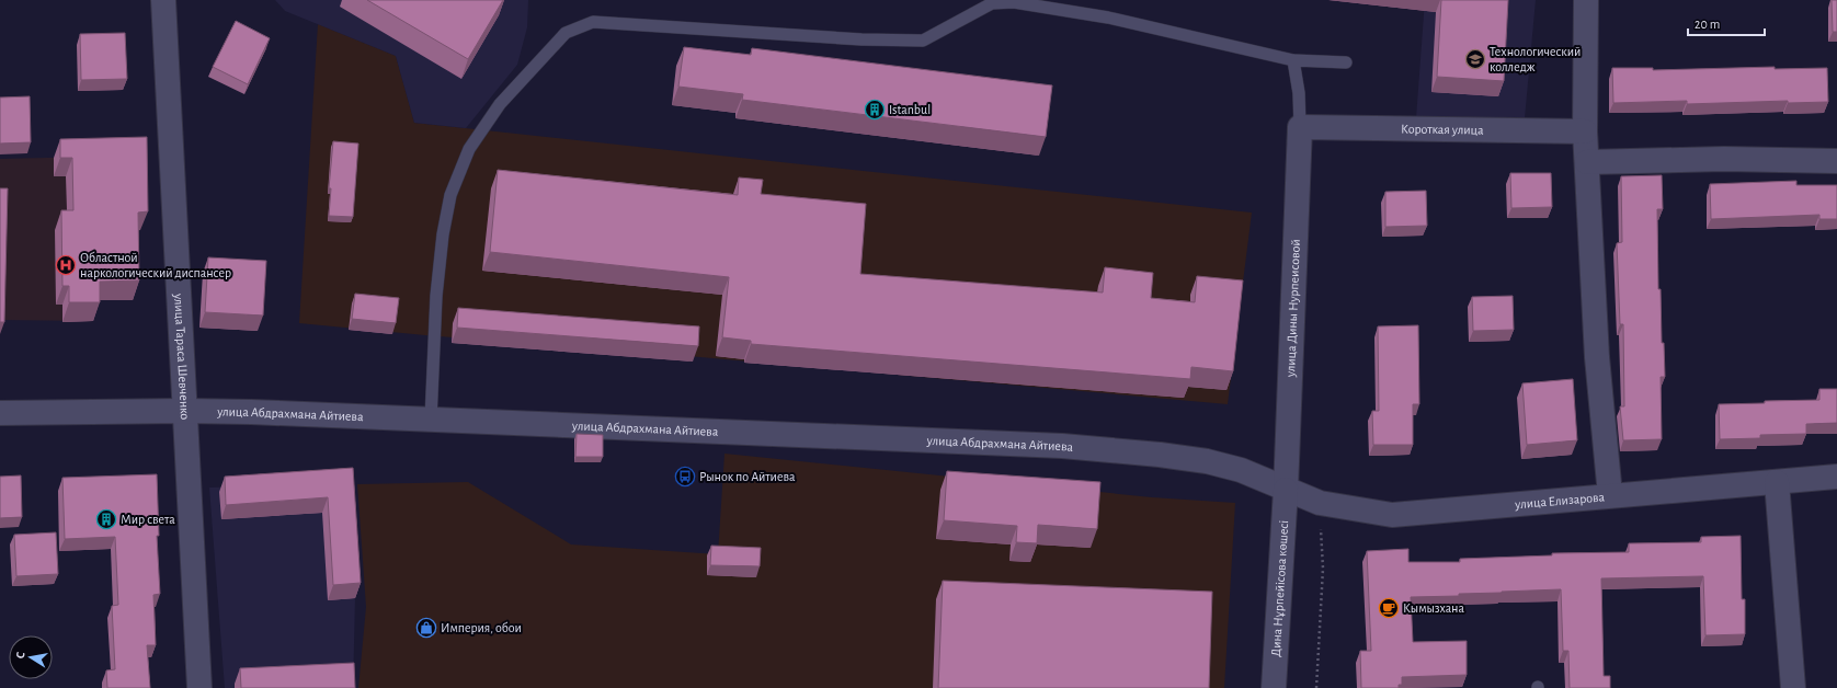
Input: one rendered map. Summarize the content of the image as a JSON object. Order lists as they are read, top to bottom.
{
  "streets": {
    "street": [
      "Короткая улица",
      "улица Дины Нурпеисовой",
      "улица Тараса Шевченко",
      "улица Абдрахмана Айтиева",
      "улица Елизарова",
      "Дина Нұрпейісова көшесі"
    ]
  },
  "crossings": [
    ["Короткая улица", "улица Дины Нурпеисовой"],
    ["улица Дины Нурпеисовой", "улица Абдрахмана Айтиева"],
    ["улица Дины Нурпеисовой", "улица Елизарова"],
    ["улица Дины Нурпеисовой", "Дина Нұрпейісова көшесі"],
    ["улица Тараса Шевченко", "улица Абдрахмана Айтиева"],
    ["улица Абдрахмана Айтиева", "улица Елизарова"],
    ["улица Абдрахмана Айтиева", "Дина Нұрпейісова көшесі"],
    ["улица Елизарова", "Дина Нұрпейісова көшесі"]
  ],
  "places": {
    "school or university": ["Технологический колледж"],
    "building": ["Istanbul", "Мир света"],
    "hospital": ["Областной наркологический диспансер"],
    "bus stop": ["Рынок по Айтиева"],
    "cafe": ["Кымызхана"],
    "shop": ["Империя, обои"]
  },
  "scale_bar": "20 m",
  "north": "left"
}
